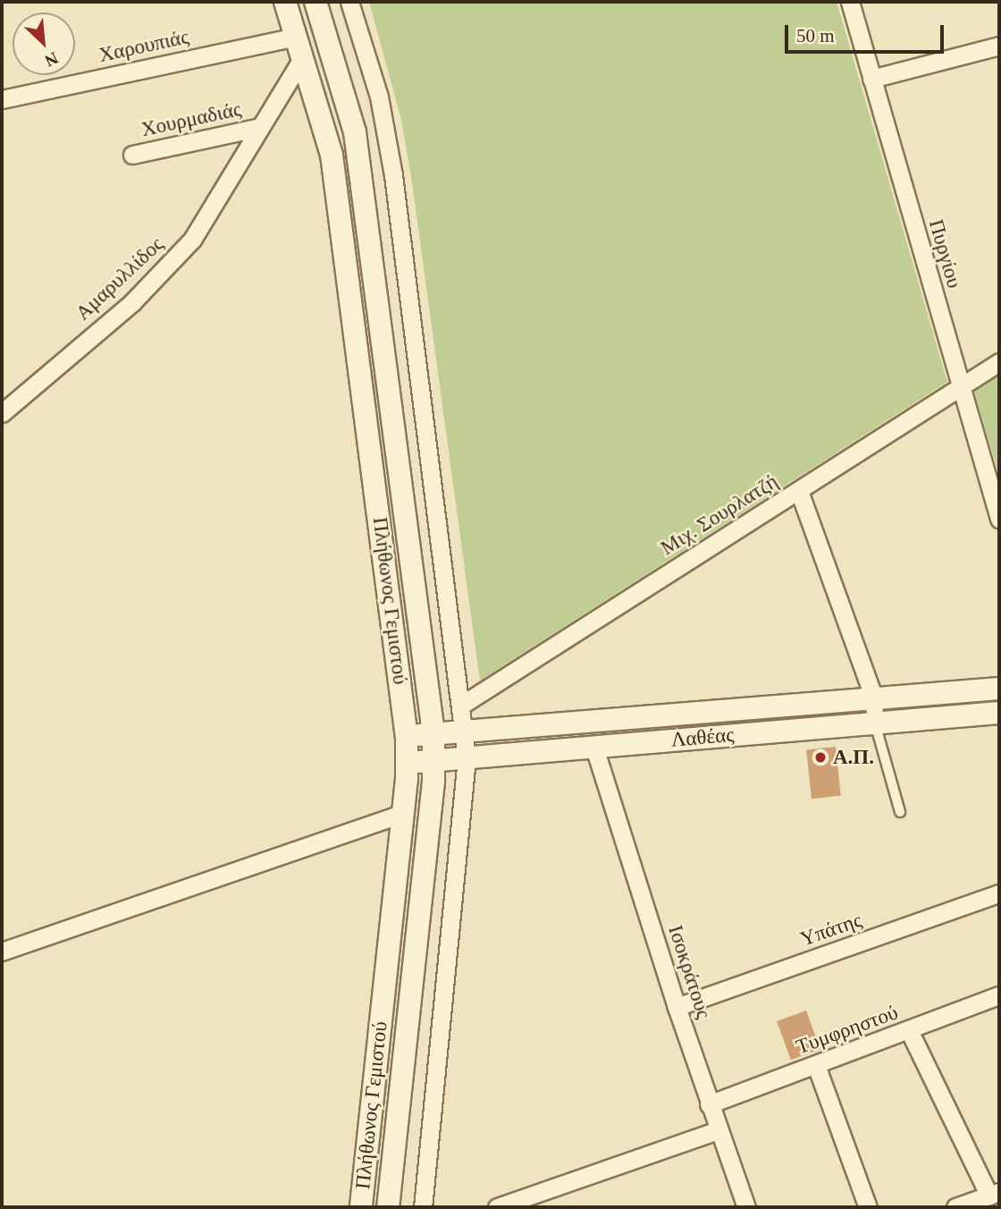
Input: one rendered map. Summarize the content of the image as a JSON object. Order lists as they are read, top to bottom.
{
  "streets": {
    "street": [
      "Χαρουπιάς",
      "Χουρμαδιάς",
      "Πυργίου",
      "Αμαρυλλίδος",
      "Μιχ. Σουρλατζή",
      "Πλήθωνος Γεμιστού",
      "Λαθέας",
      "Υπάτης",
      "Ισοκράτους",
      "Τυμφρηστού"
    ]
  },
  "crossings": [
    ["Χαρουπιάς", "Πλήθωνος Γεμιστού"],
    ["Χουρμαδιάς", "Αμαρυλλίδος"],
    ["Πυργίου", "Μιχ. Σουρλατζή"],
    ["Αμαρυλλίδος", "Πλήθωνος Γεμιστού"],
    ["Πλήθωνος Γεμιστού", "Λαθέας"],
    ["Λαθέας", "Ισοκράτους"],
    ["Υπάτης", "Ισοκράτους"],
    ["Ισοκράτους", "Τυμφρηστού"]
  ],
  "places": ["Α.Π."],
  "scale_bar": "50 m",
  "north": "bottom right"
}
